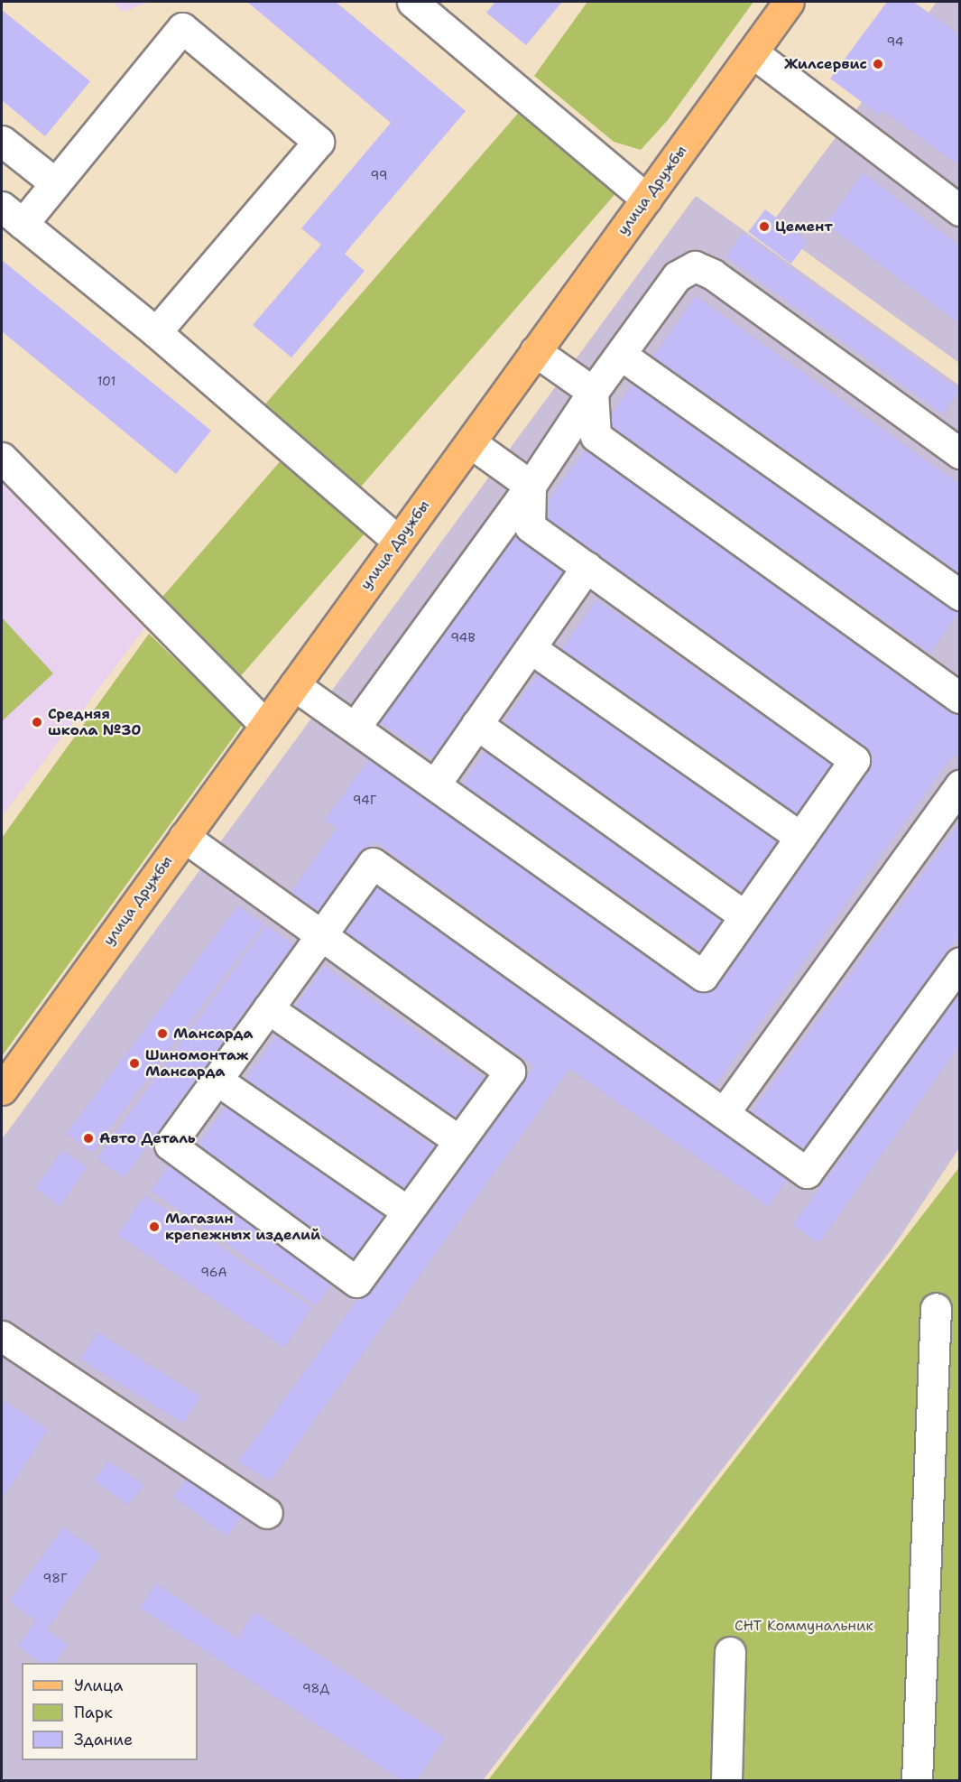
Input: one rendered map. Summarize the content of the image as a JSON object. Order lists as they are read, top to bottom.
{
  "streets": {
    "main road": ["улица Дружбы"]
  },
  "parks": ["СНТ Коммунальник"],
  "places": [
    "Жилсервис",
    "Цемент",
    "Средняя школа №30",
    "Мансарда",
    "Шиномонтаж Мансарда",
    "Авто Деталь",
    "Магазин крепежных изделий"
  ],
  "house_numbers": [
    "94",
    "99",
    "101",
    "94В",
    "94Г",
    "96А",
    "98Г",
    "98Д"
  ],
  "legend": ["Улица", "Парк", "Здание"]
}
